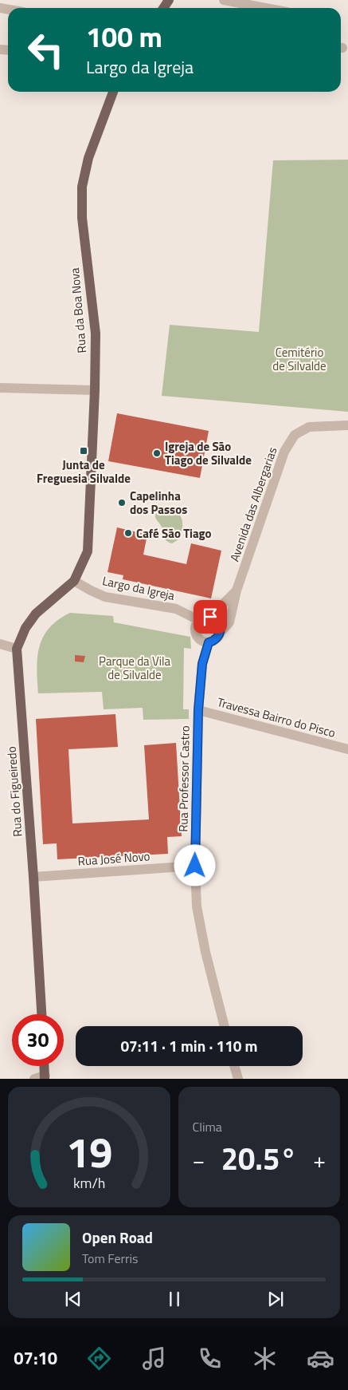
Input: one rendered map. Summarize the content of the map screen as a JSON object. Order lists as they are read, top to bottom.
{
  "streets": {
    "main road": ["Rua da Boa Nova", "Rua do Figueiredo"],
    "street": [
      "Avenida das Albergarias",
      "Largo da Igreja",
      "Travessa Bairro do Pisco",
      "Rua Professor Castro",
      "Rua José Novo"
    ]
  },
  "crossings": [
    ["Rua da Boa Nova", "Largo da Igreja"],
    ["Rua da Boa Nova", "Rua do Figueiredo"],
    ["Avenida das Albergarias", "Largo da Igreja"],
    ["Avenida das Albergarias", "Rua Professor Castro"],
    ["Largo da Igreja", "Rua Professor Castro"],
    ["Largo da Igreja", "Rua do Figueiredo"],
    ["Travessa Bairro do Pisco", "Rua Professor Castro"],
    ["Rua Professor Castro", "Rua José Novo"],
    ["Rua do Figueiredo", "Rua José Novo"]
  ],
  "parks": ["Cemitério de Silvalde", "Parque da Vila de Silvalde"],
  "places": {
    "transit": ["Junta de Freguesia Silvalde"],
    "other": ["Igreja de São Tiago de Silvalde", "Capelinha dos Passos", "Café São Tiago"]
  },
  "page": {
    "turn": ["100 m", "Largo da Igreja"],
    "limit": "30",
    "trip": "07:11 · 1 min · 110 m",
    "tile": "Clima",
    "heat": ["−", "20.5°", "+"],
    "song": ["Open Road", "Tom Ferris"],
    "tabs": "07:10",
    "gauge": ["19", "km/h"]
  }
}
